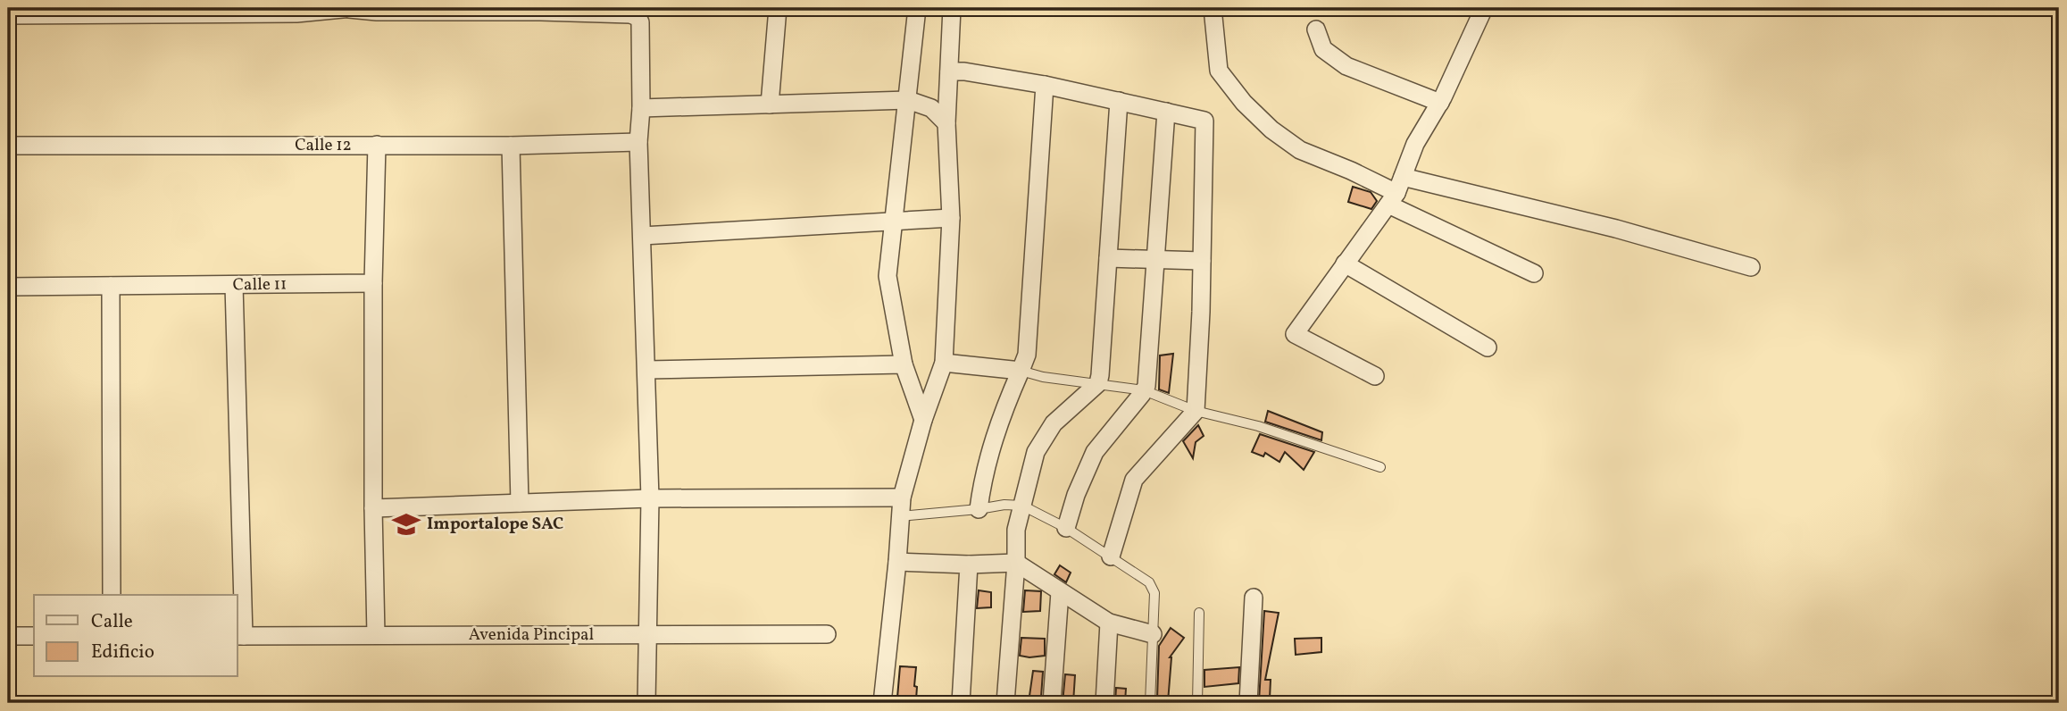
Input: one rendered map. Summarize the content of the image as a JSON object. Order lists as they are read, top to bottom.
{
  "streets": {
    "street": ["Calle 12", "Calle 11", "Avenida Pincipal"]
  },
  "places": {
    "school or university": ["Importalope SAC"]
  },
  "legend": ["Calle", "Edificio"]
}
